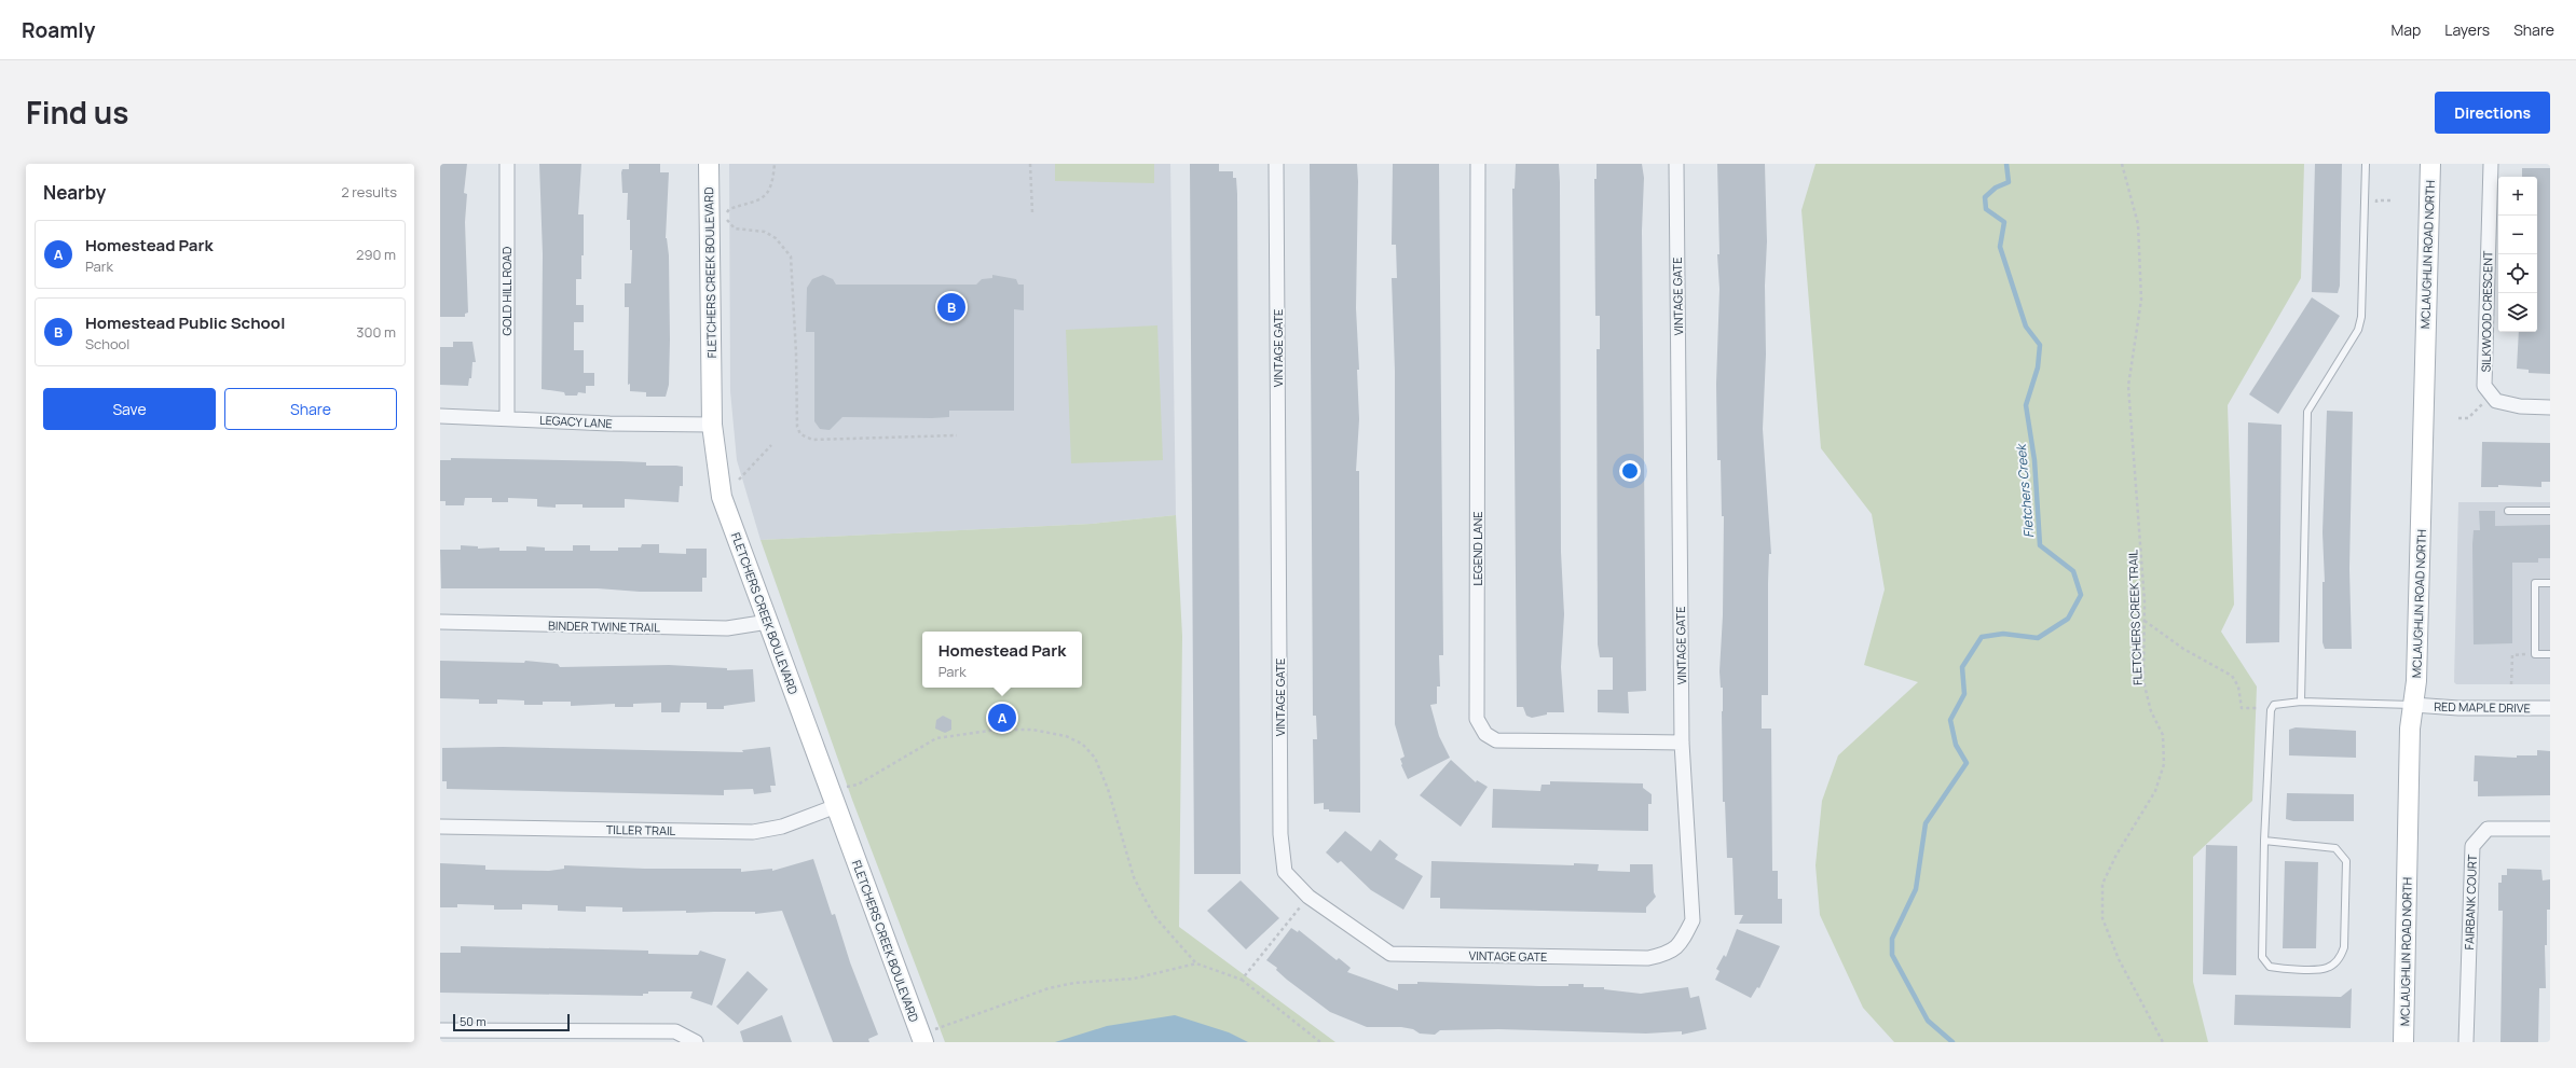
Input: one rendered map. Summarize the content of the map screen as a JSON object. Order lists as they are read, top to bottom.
{
  "streets": {
    "street": [
      "MCLAUGHLIN ROAD NORTH",
      "FLETCHERS CREEK BOULEVARD",
      "GOLD HILL ROAD",
      "VINTAGE GATE",
      "SILKWOOD CRESCENT",
      "LEGACY LANE",
      "LEGEND LANE",
      "BINDER TWINE TRAIL",
      "RED MAPLE DRIVE",
      "TILLER TRAIL",
      "FAIRBANK COURT"
    ],
    "path": ["FLETCHERS CREEK TRAIL"]
  },
  "crossings": [
    ["MCLAUGHLIN ROAD NORTH", "RED MAPLE DRIVE"],
    ["FLETCHERS CREEK BOULEVARD", "LEGACY LANE"],
    ["FLETCHERS CREEK BOULEVARD", "BINDER TWINE TRAIL"],
    ["FLETCHERS CREEK BOULEVARD", "TILLER TRAIL"],
    ["GOLD HILL ROAD", "LEGACY LANE"],
    ["VINTAGE GATE", "LEGEND LANE"]
  ],
  "water": ["Fletchers Creek"],
  "scale_bar": "50 m",
  "page": {
    "header": "Roamly",
    "nav": ["Map", "Layers", "Share"],
    "title": "Find us",
    "buttons": [
      "Directions",
      ["Save", "Share"]
    ],
    "heading": ["Nearby", "2 results"],
    "map_buttons": ["+", "−"],
    "list": [
      {
        "mark": "A",
        "name": "Homestead Park",
        "note": "Park",
        "value": "290 m"
      },
      {
        "mark": "B",
        "name": "Homestead Public School",
        "note": "School",
        "value": "300 m"
      }
    ],
    "pins": ["B", "A"],
    "popup": ["Homestead Park", "Park"],
    "scale": "50 m"
  }
}
